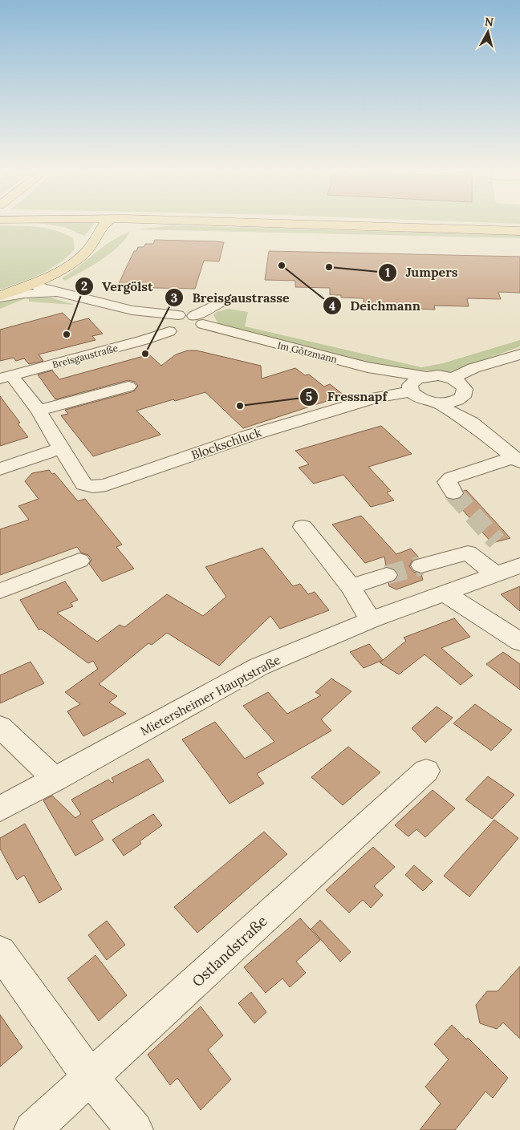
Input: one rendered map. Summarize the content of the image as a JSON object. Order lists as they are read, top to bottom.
{
  "streets": {
    "street": [
      "Im Götzmann",
      "Breisgaustraße",
      "Blockschluck",
      "Mietersheimer Hauptstraße",
      "Ostlandstraße"
    ]
  },
  "crossings": [
    ["Im Götzmann", "Breisgaustraße"],
    ["Im Götzmann", "Blockschluck"],
    ["Breisgaustraße", "Blockschluck"]
  ],
  "places": [
    "Deichmann",
    "Jumpers",
    "Vergölst",
    "Breisgaustrasse",
    "Fressnapf"
  ],
  "north": "top"
}
